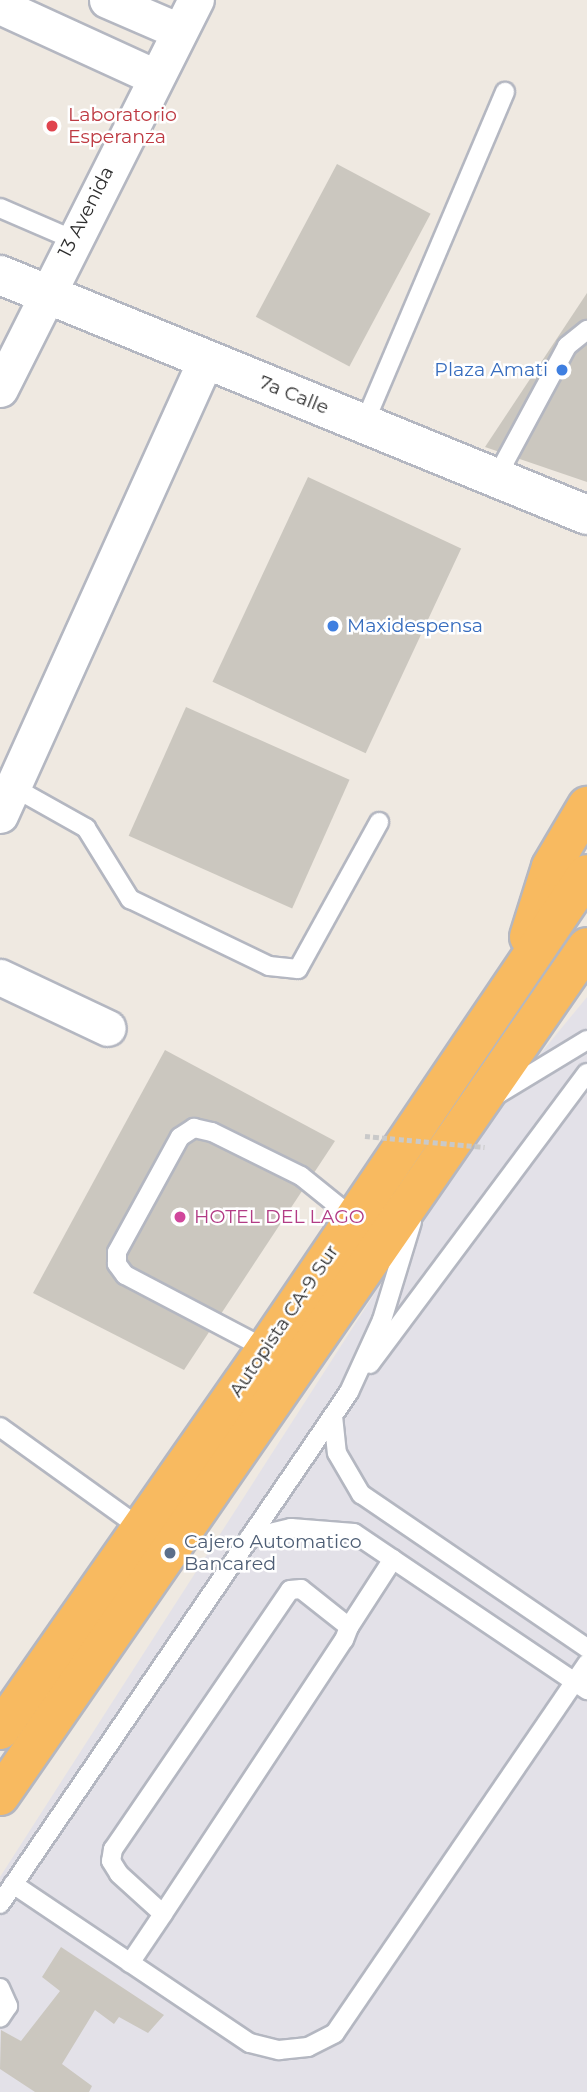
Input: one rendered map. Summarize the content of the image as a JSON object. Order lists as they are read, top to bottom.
{
  "streets": {
    "highway": ["Autopista CA-9 Sur"],
    "main road": ["7a Calle"],
    "street": ["13 Avenida"]
  },
  "crossings": [
    ["13 Avenida", "7a Calle"]
  ],
  "places": [
    "Laboratorio Esperanza",
    "Plaza Amati",
    "Maxidespensa",
    "HOTEL DEL LAGO",
    "Cajero Automatico Bancared"
  ]
}
